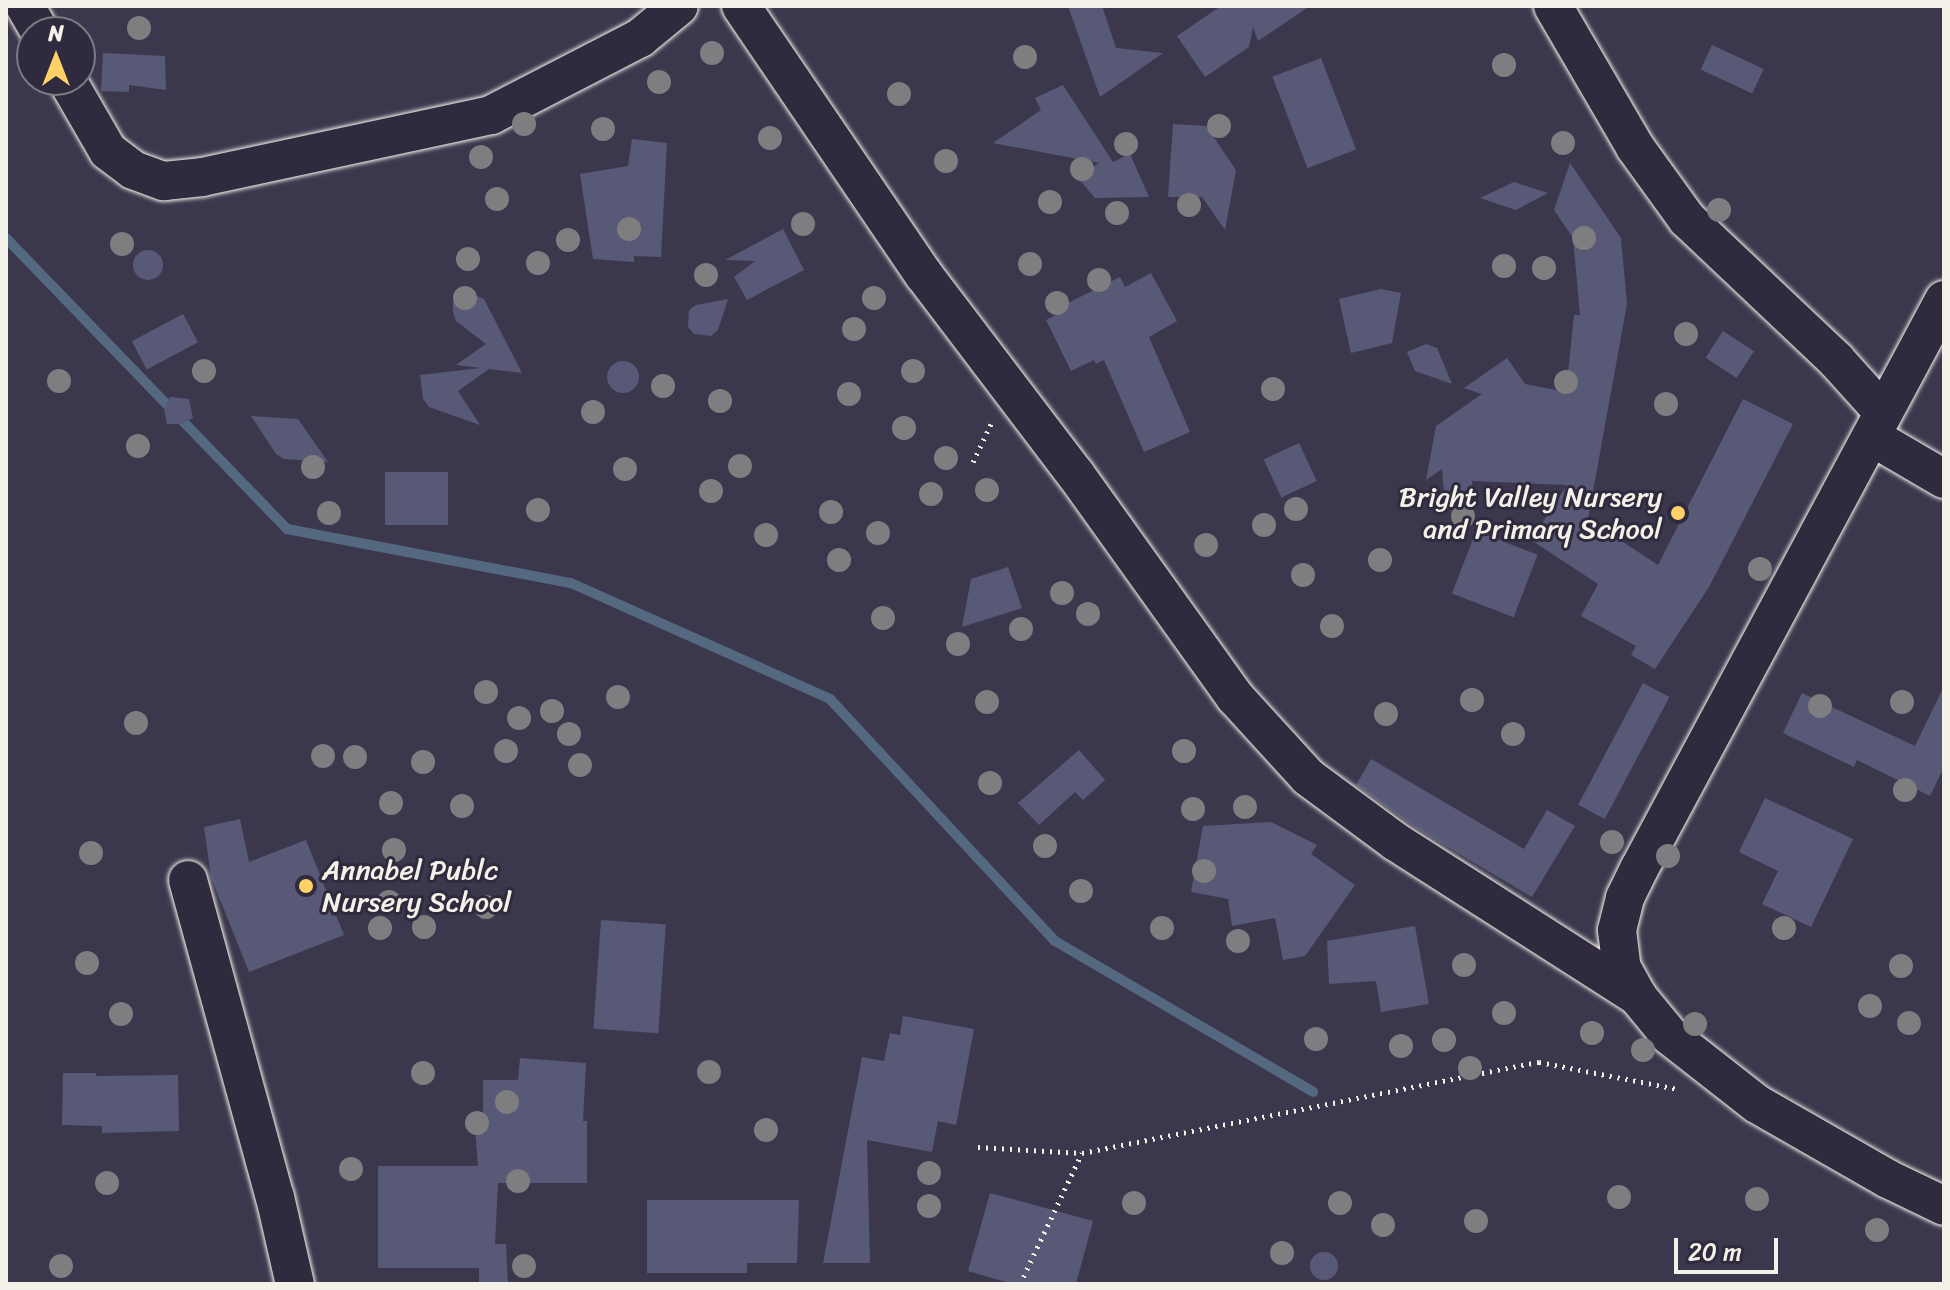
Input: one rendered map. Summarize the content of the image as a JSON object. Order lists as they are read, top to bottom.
{
  "places": ["Bright Valley Nursery and Primary School", "Annabel Publc Nursery School"],
  "scale_bar": "20 m",
  "north": "top"
}
